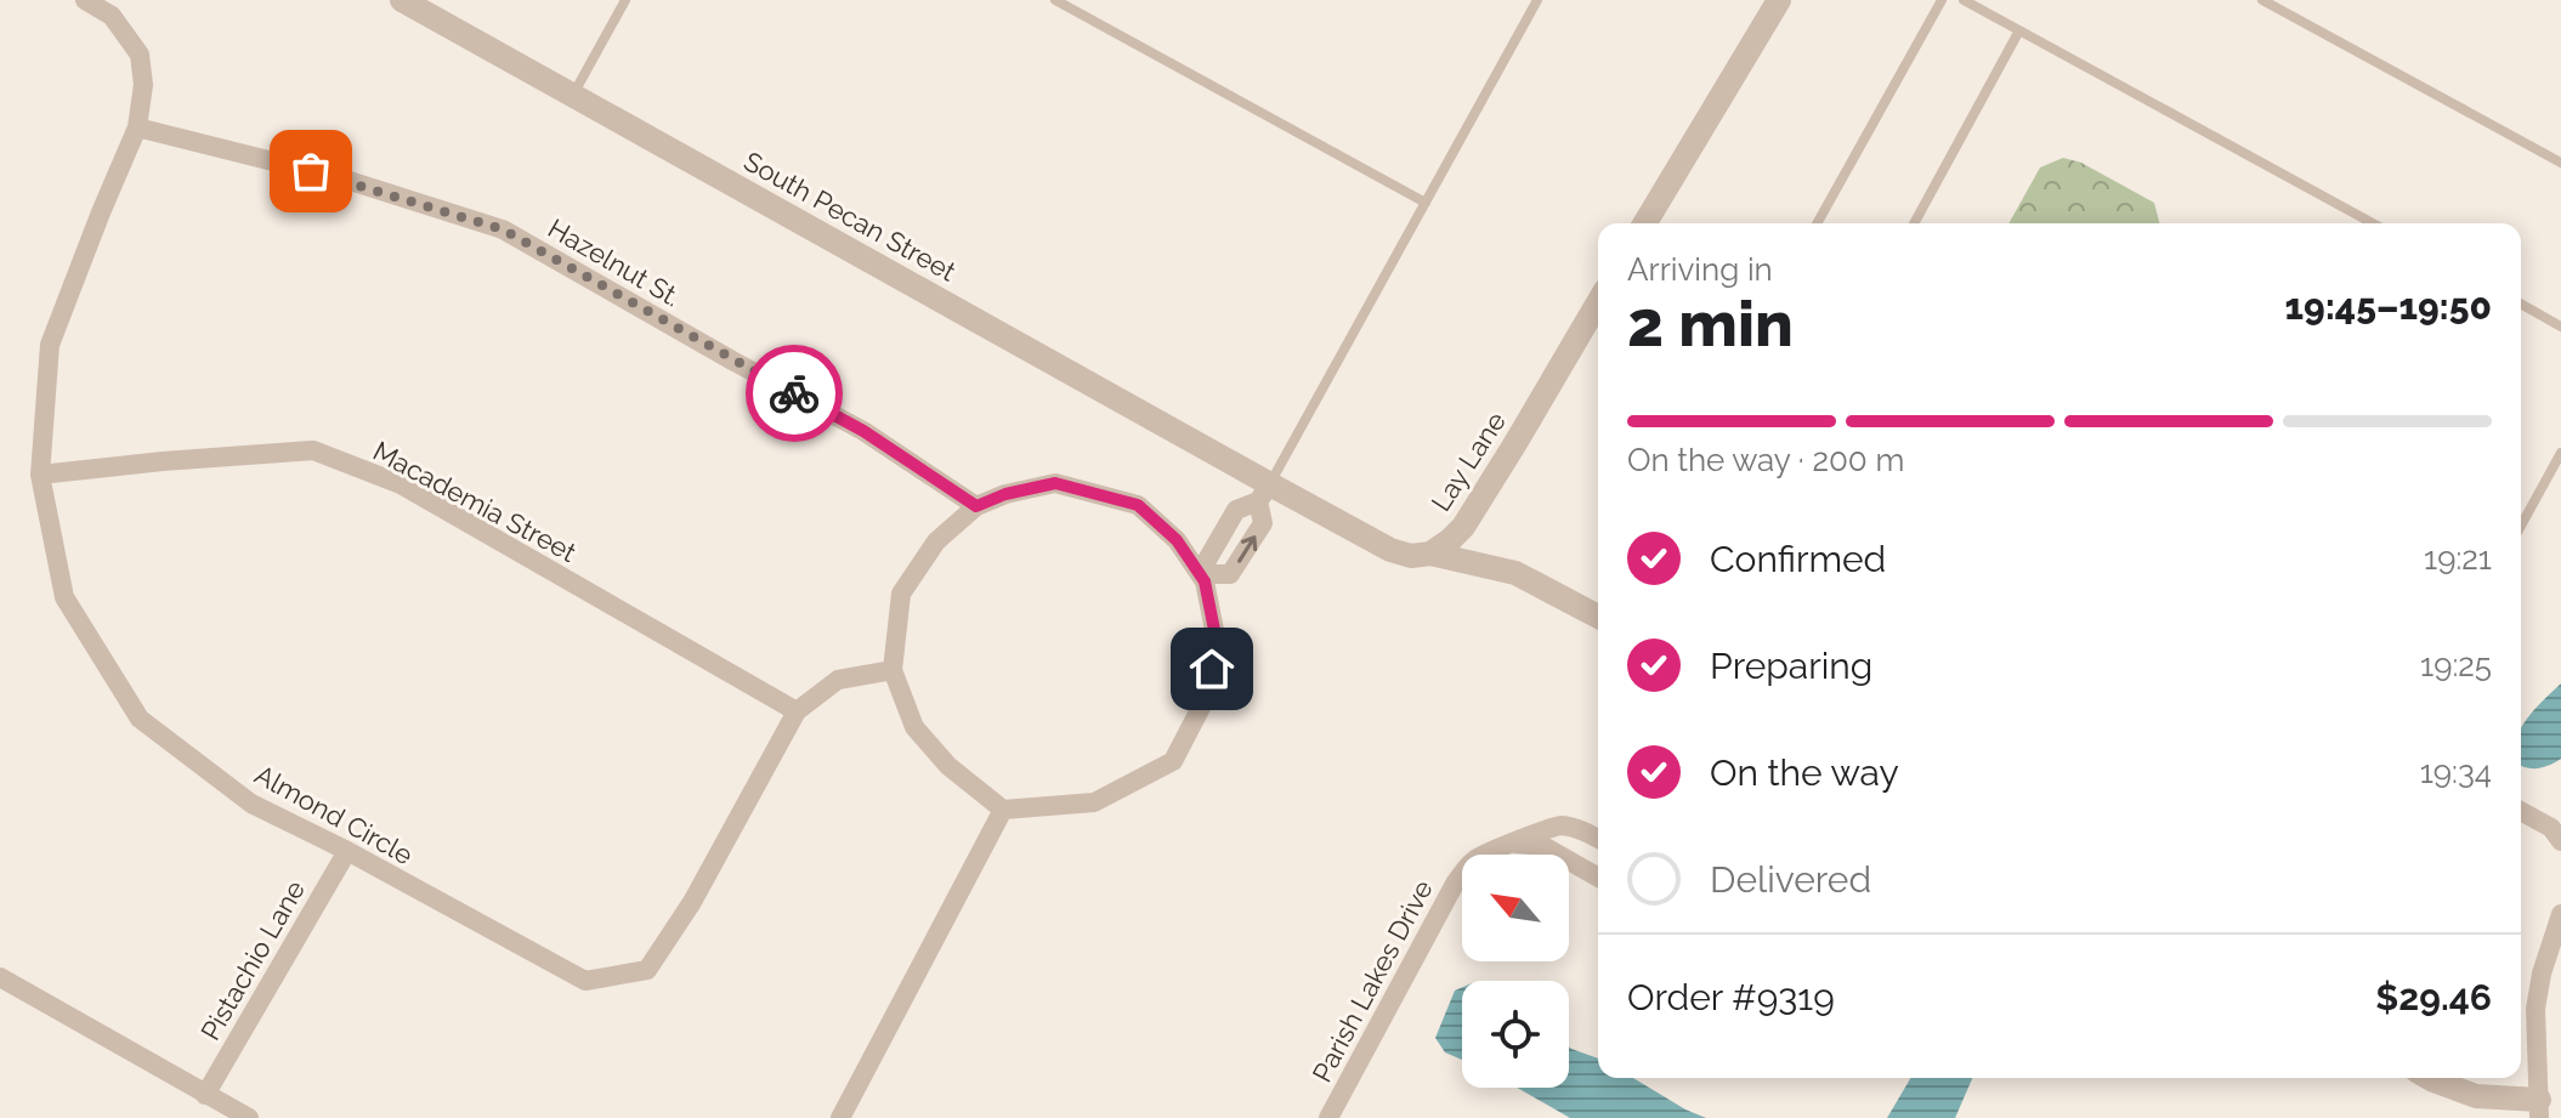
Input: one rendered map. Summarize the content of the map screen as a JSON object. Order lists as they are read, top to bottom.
{
  "streets": {
    "street": [
      "South Pecan Street",
      "Hazelnut St.",
      "Lay Lane",
      "Macademia Street",
      "Almond Circle",
      "Pistachio Lane",
      "Parish Lakes Drive"
    ]
  },
  "crossings": [
    ["Hazelnut St.", "Almond Circle"],
    ["Macademia Street", "Almond Circle"],
    ["Almond Circle", "Pistachio Lane"]
  ],
  "north": "top left",
  "page": {
    "heading": ["2 min", "Arriving in", "19:45–19:50"],
    "panel": ["Order #9319", "$29.46"],
    "bar": "On the way · 200 m",
    "list": [
      ["Confirmed", "19:21"],
      ["Preparing", "19:25"],
      ["On the way", "19:34"],
      "Delivered"
    ]
  }
}
